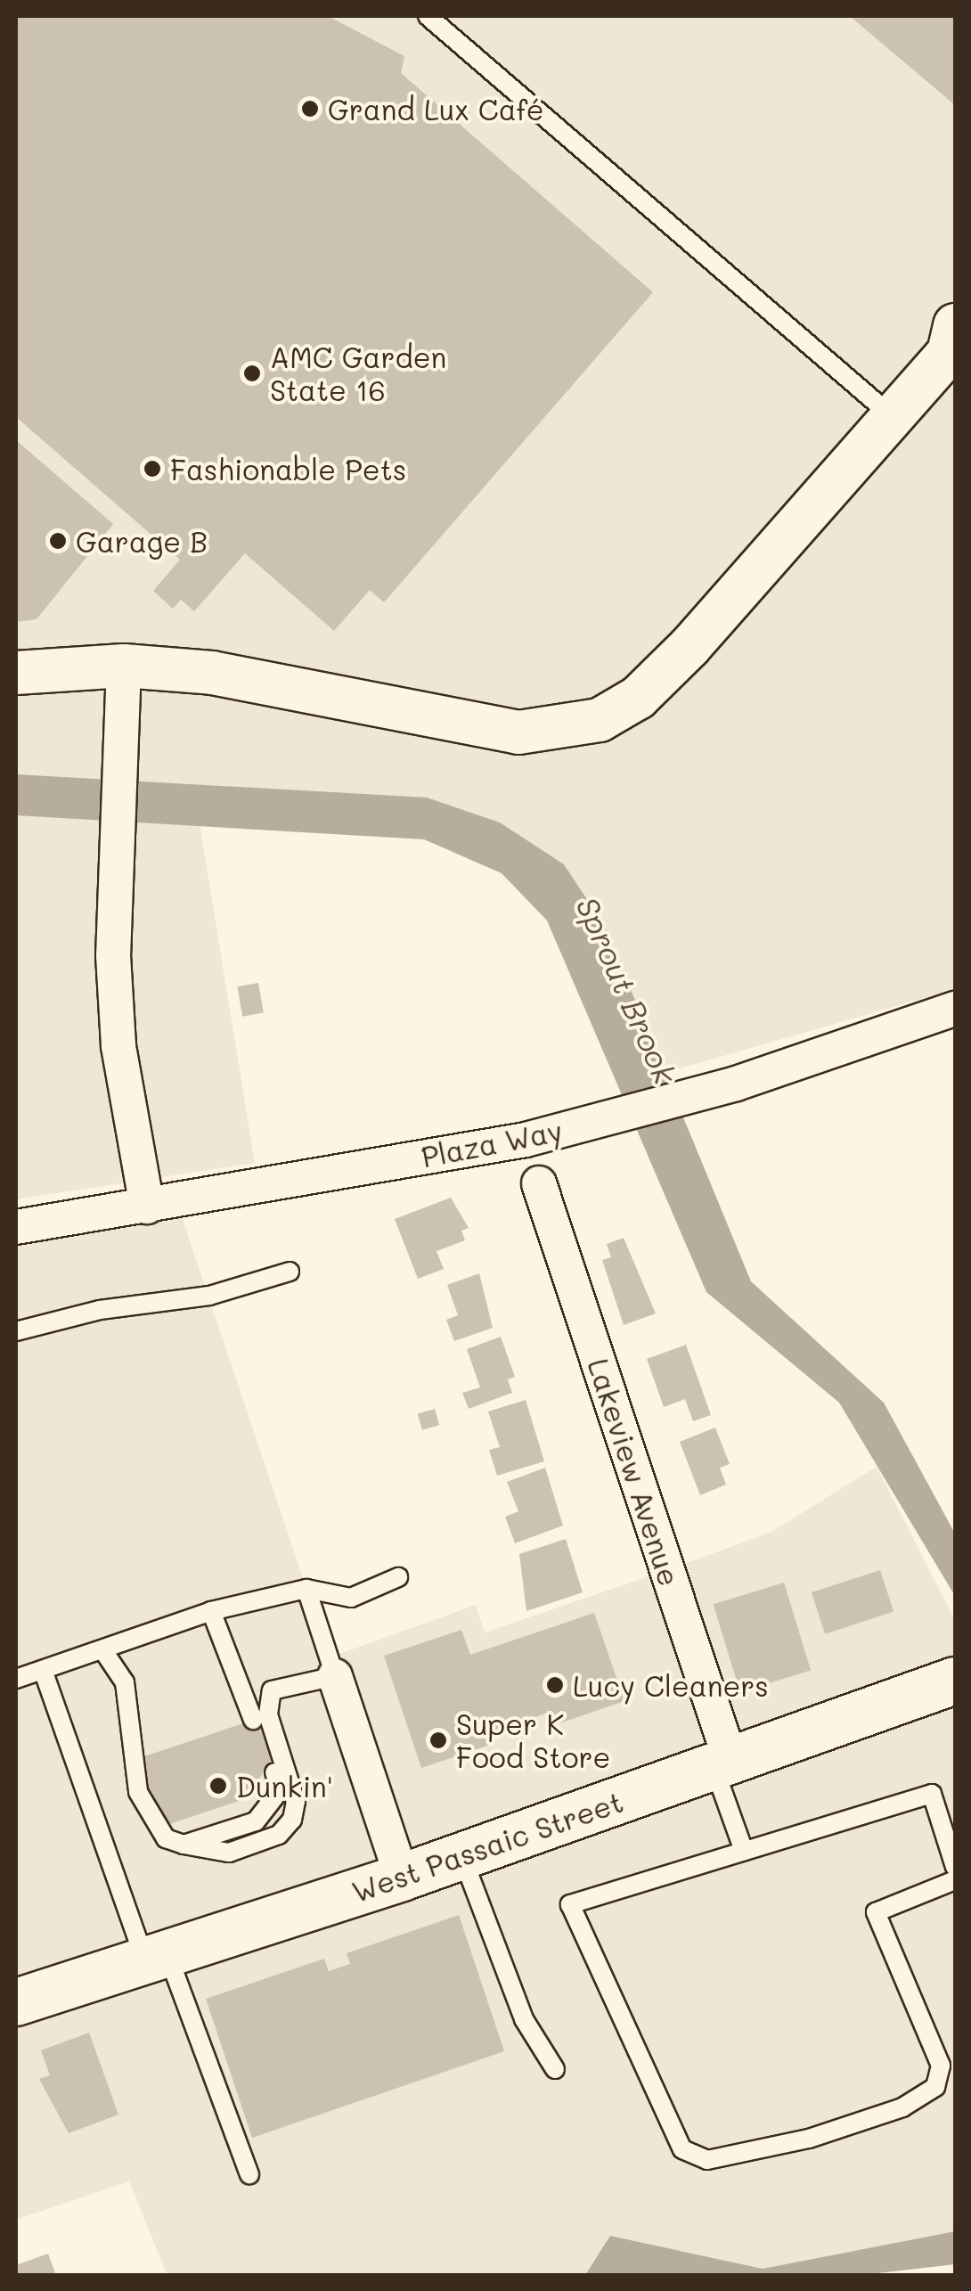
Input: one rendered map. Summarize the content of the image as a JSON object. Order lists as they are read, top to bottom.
{
  "streets": {
    "main road": ["West Passaic Street"],
    "street": ["Plaza Way", "Lakeview Avenue"]
  },
  "crossings": [
    ["Lakeview Avenue", "West Passaic Street"]
  ],
  "water": ["Sprout Brook"],
  "places": [
    "Grand Lux Café",
    "AMC Garden State 16",
    "Fashionable Pets",
    "Garage B",
    "Lucy Cleaners",
    "Super K Food Store",
    "Dunkin'"
  ]
}
